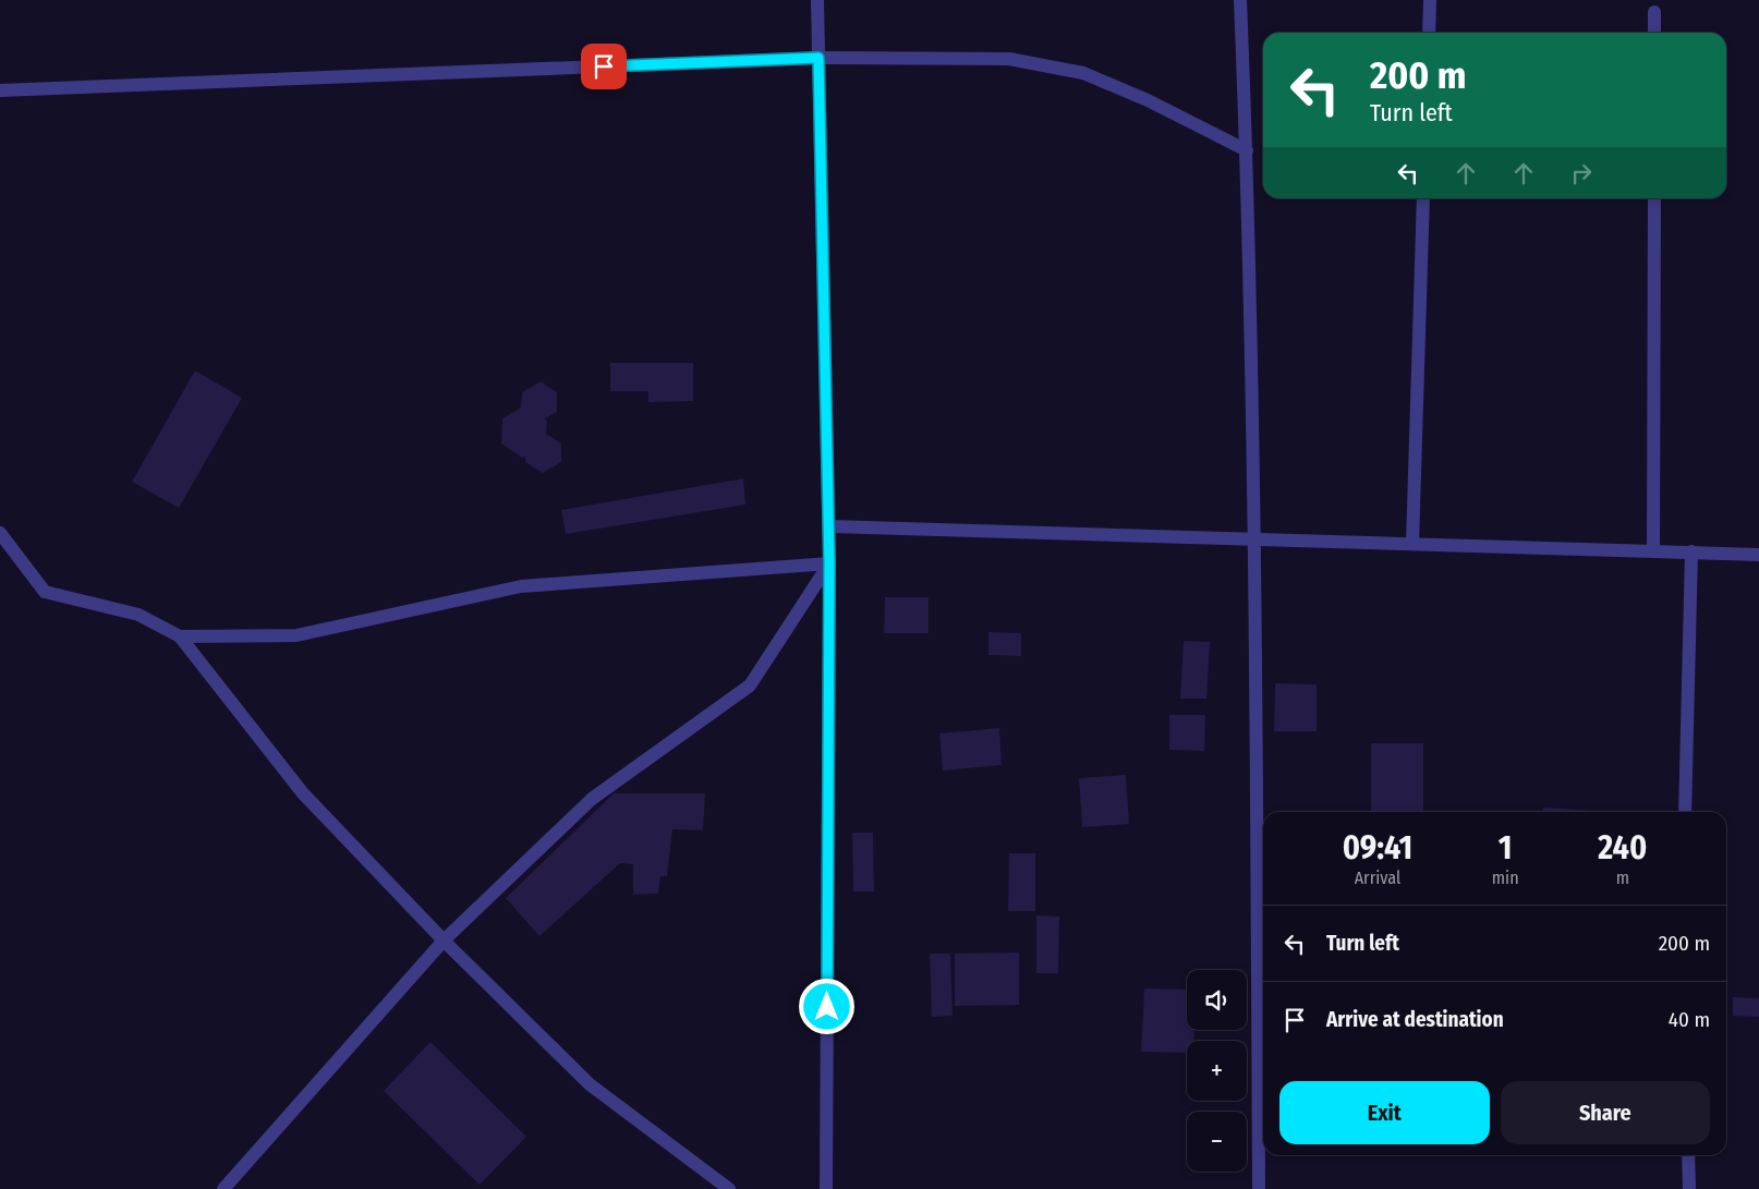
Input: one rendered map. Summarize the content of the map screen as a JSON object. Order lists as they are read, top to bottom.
{
  "page": {
    "turn": ["200 m", "Turn left"],
    "eta": [
      "09:41",
      "Arrival",
      "1",
      "min",
      "240",
      "m"
    ],
    "list": [
      {
        "name": "Turn left",
        "value": "200 m"
      },
      {
        "name": "Arrive at destination",
        "value": "40 m"
      }
    ],
    "map_buttons": ["+", "−"],
    "buttons": ["Exit", "Share"]
  }
}
